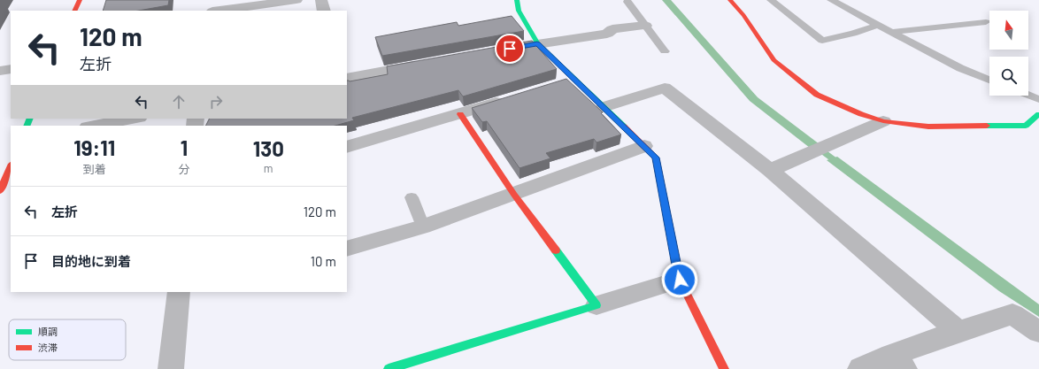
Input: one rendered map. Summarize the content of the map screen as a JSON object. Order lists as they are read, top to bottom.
{
  "legend": ["順調", "渋滞"],
  "north": "top",
  "page": {
    "turn": ["120 m", "左折"],
    "eta": [
      "19:11",
      "到着",
      "1",
      "分",
      "130",
      "m"
    ],
    "list": [
      {
        "name": "左折",
        "value": "120 m"
      },
      {
        "name": "目的地に到着",
        "value": "10 m"
      }
    ]
  }
}
